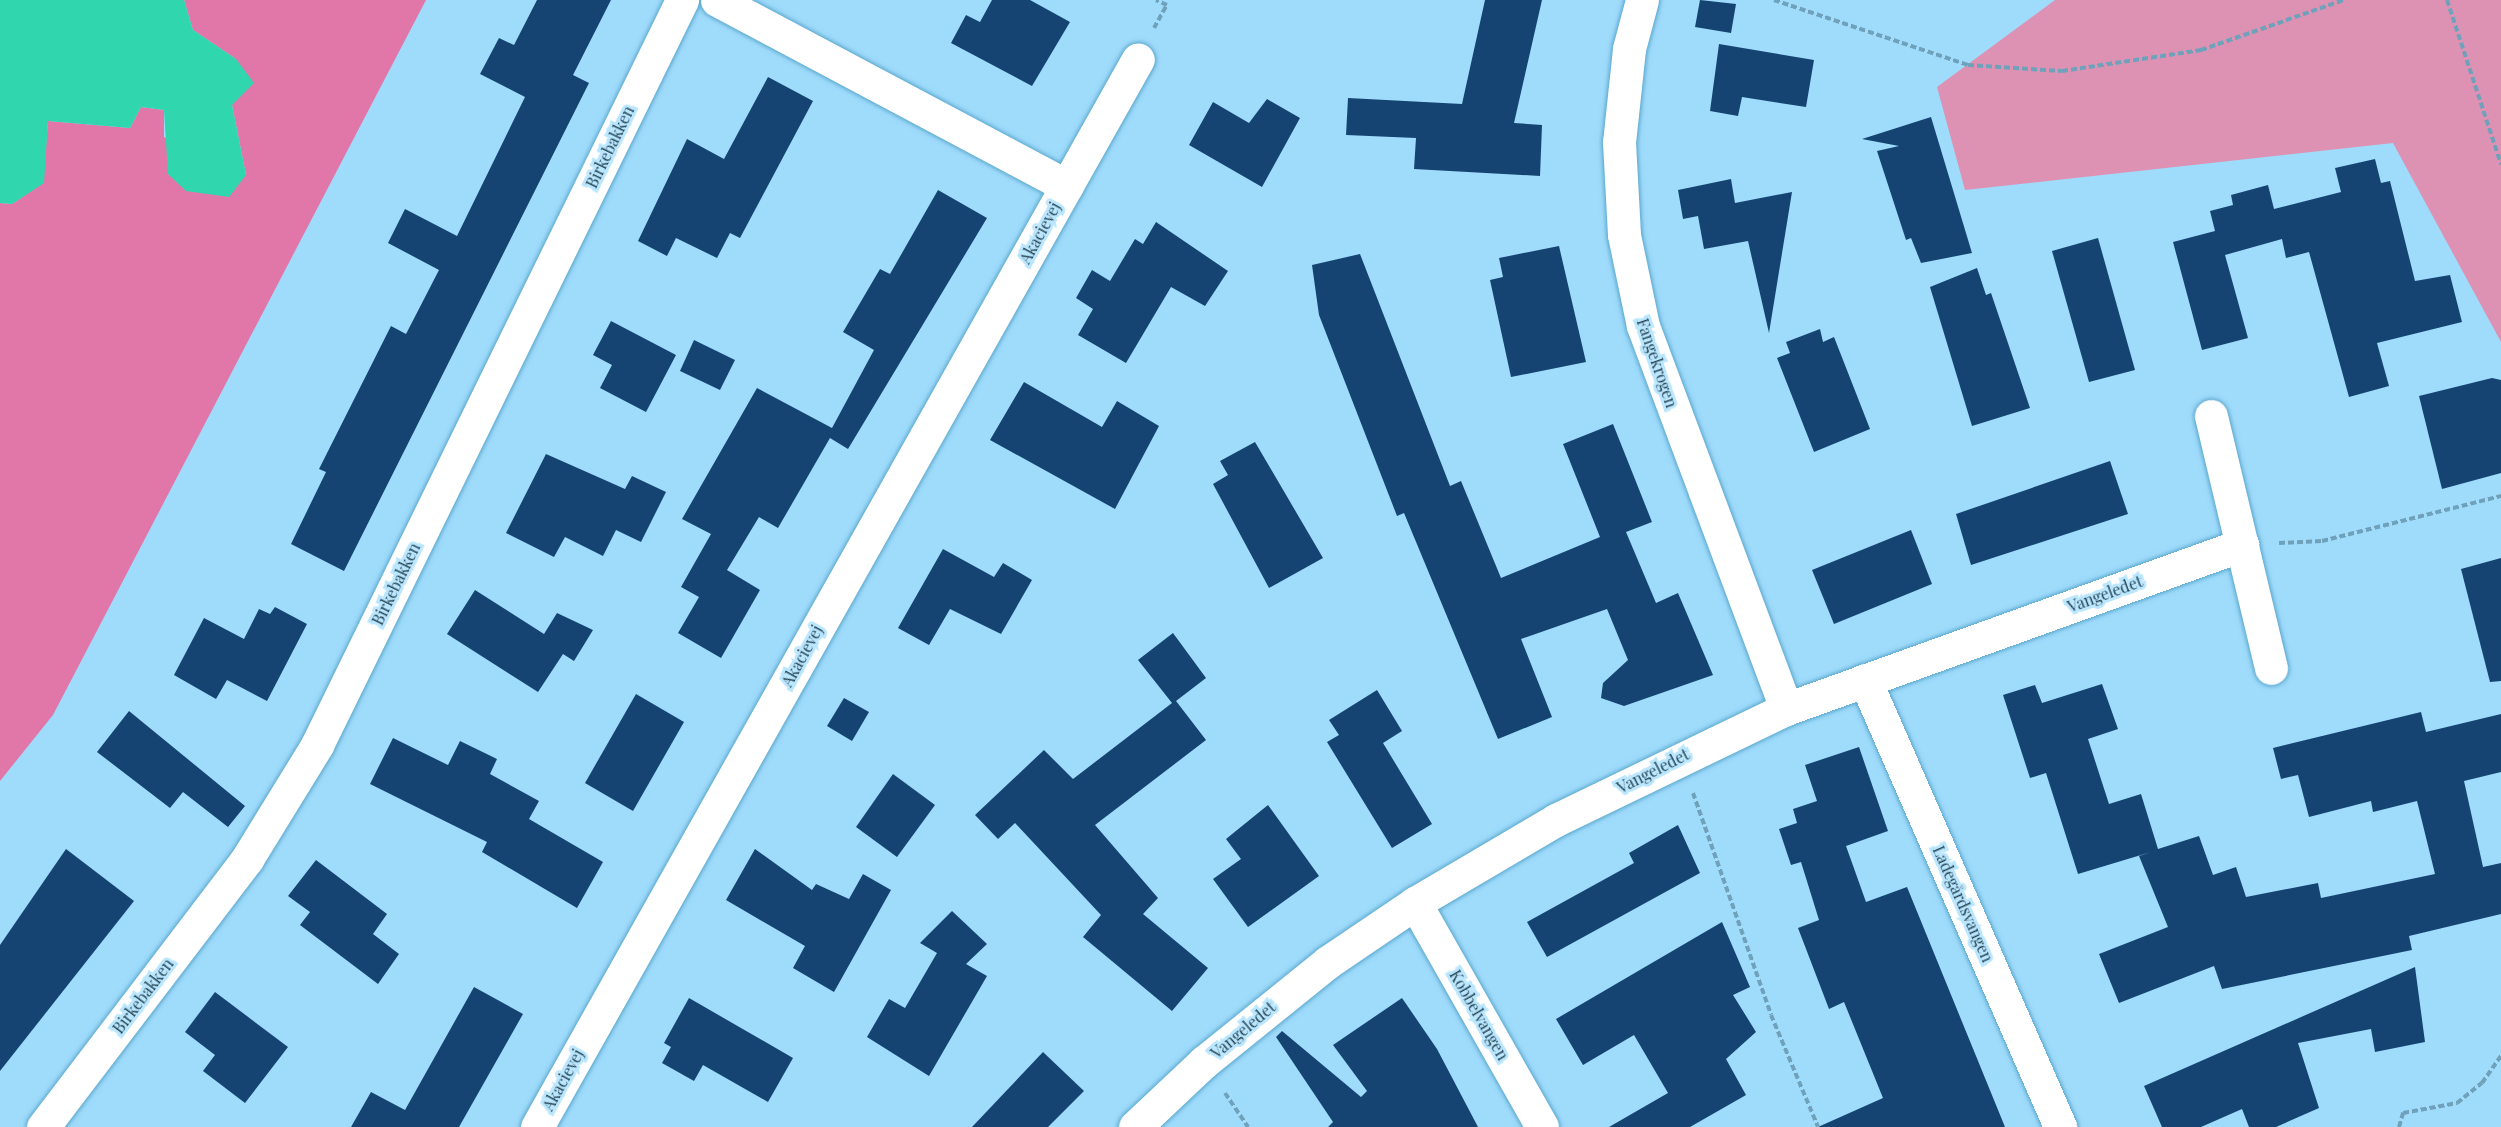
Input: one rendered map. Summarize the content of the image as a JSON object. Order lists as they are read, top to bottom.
{
  "streets": {
    "street": [
      "Birkebakken",
      "Akacievej",
      "Fangekrogen",
      "Vangeledet",
      "Ladegårdsvangen",
      "Kobbelvangen"
    ]
  },
  "crossings": [
    ["Fangekrogen", "Vangeledet"],
    ["Vangeledet", "Ladegårdsvangen"],
    ["Vangeledet", "Kobbelvangen"]
  ]
}
